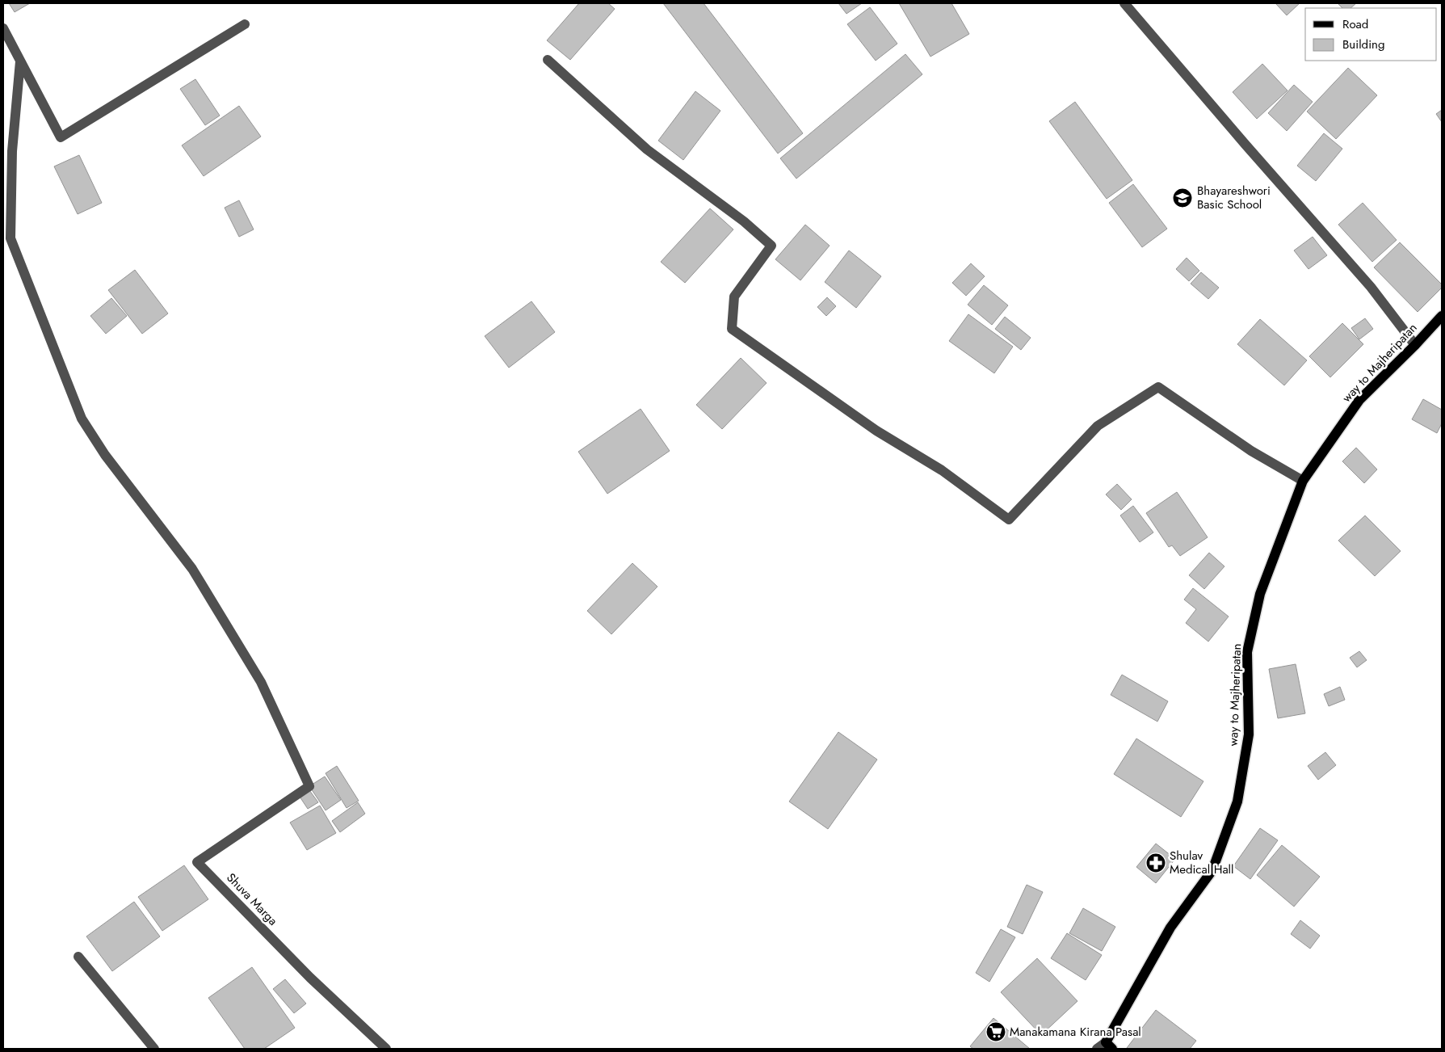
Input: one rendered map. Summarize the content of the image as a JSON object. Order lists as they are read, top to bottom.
{
  "streets": {
    "main road": ["way to Majheripatan"],
    "street": ["Shuva Marga"]
  },
  "places": {
    "school or university": ["Bhayareshwori Basic School"],
    "pharmacy": ["Shulav Medical Hall"],
    "supermarket": ["Manakamana Kirana Pasal"]
  },
  "legend": ["Road", "Building"]
}
